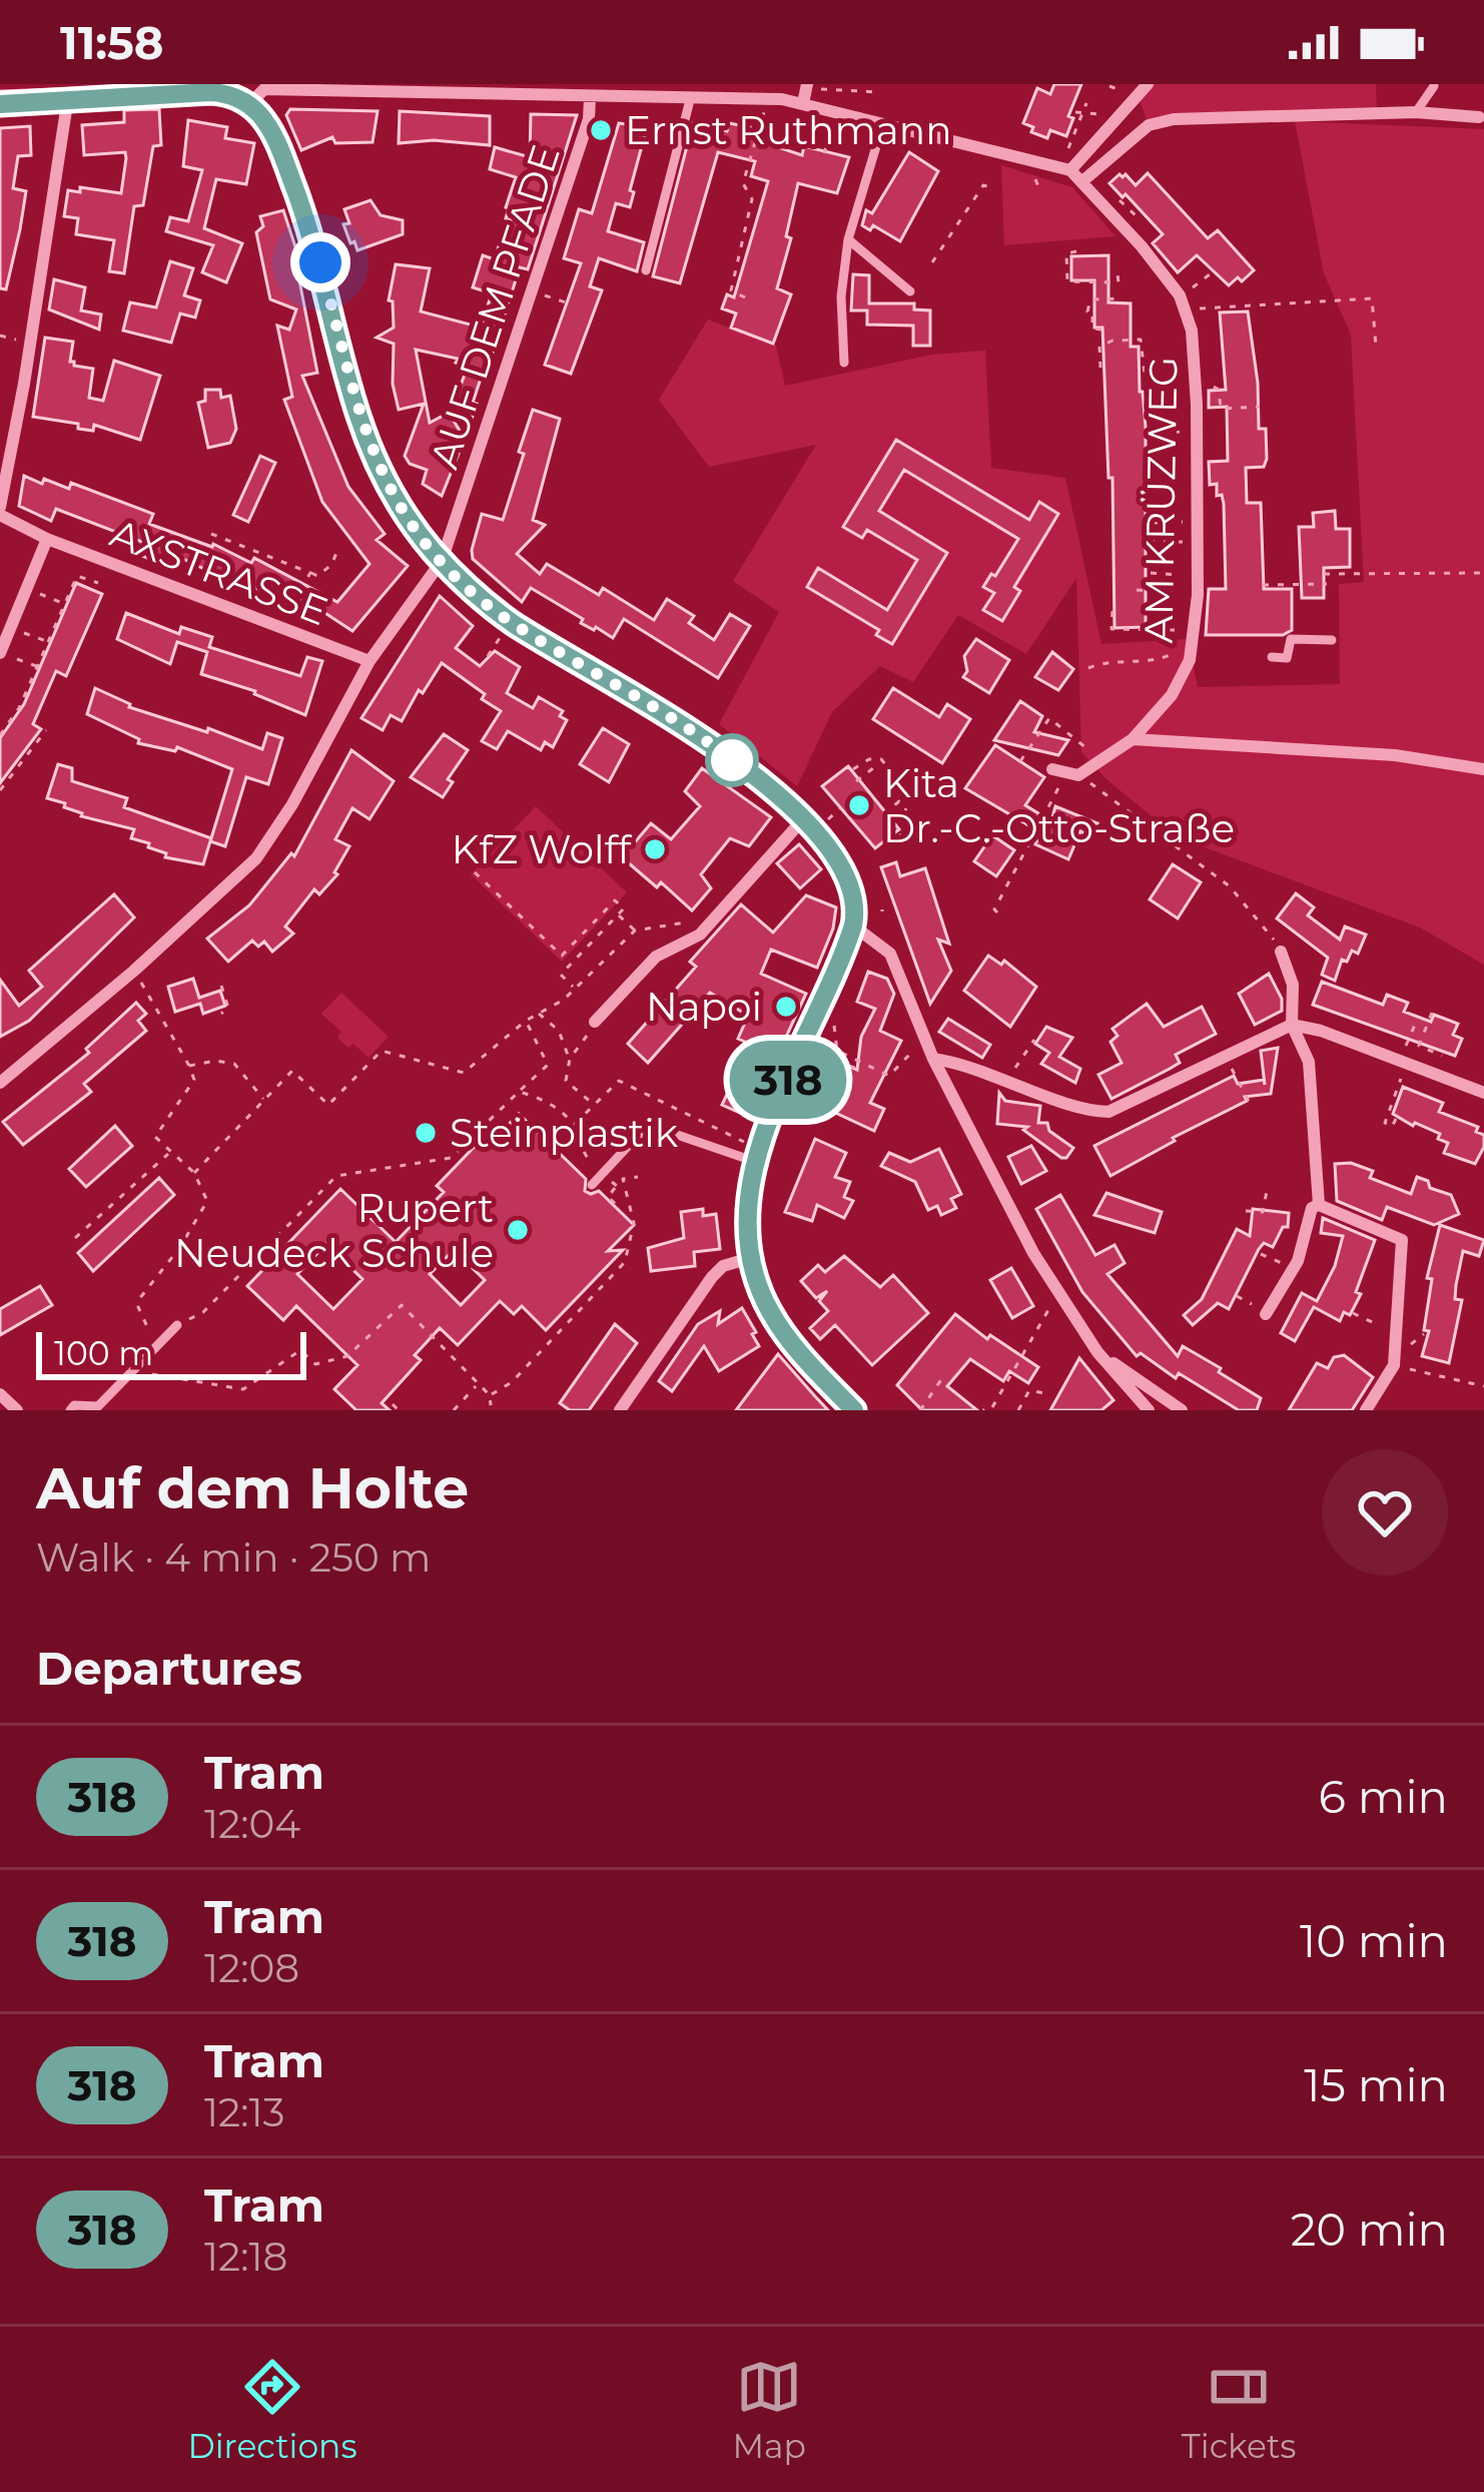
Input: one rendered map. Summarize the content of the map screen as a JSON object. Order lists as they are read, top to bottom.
{
  "streets": {
    "street": ["AUF DEM PFADE", "AM KRÜZWEG", "AXSTRASSE"]
  },
  "crossings": [
    ["AUF DEM PFADE", "AXSTRASSE"]
  ],
  "places": [
    "Ernst Ruthmann",
    "Kita Dr.-C.-Otto-Straße",
    "KfZ Wolff",
    "Napoi",
    "Steinplastik",
    "Rupert Neudeck Schule"
  ],
  "lines": ["tram line 318"],
  "scale_bar": "100 m",
  "page": {
    "status": "11:58",
    "on_map": "318",
    "scale": "100 m",
    "heading": [
      ["Auf dem Holte", "Walk · 4 min · 250 m"],
      "Departures"
    ],
    "list": [
      {
        "mark": "318",
        "name": "Tram",
        "note": "12:04",
        "value": "6 min"
      },
      {
        "mark": "318",
        "name": "Tram",
        "note": "12:08",
        "value": "10 min"
      },
      {
        "mark": "318",
        "name": "Tram",
        "note": "12:13",
        "value": "15 min"
      },
      {
        "mark": "318",
        "name": "Tram",
        "note": "12:18",
        "value": "20 min"
      }
    ],
    "tabs": ["Directions", "Map", "Tickets"]
  }
}
